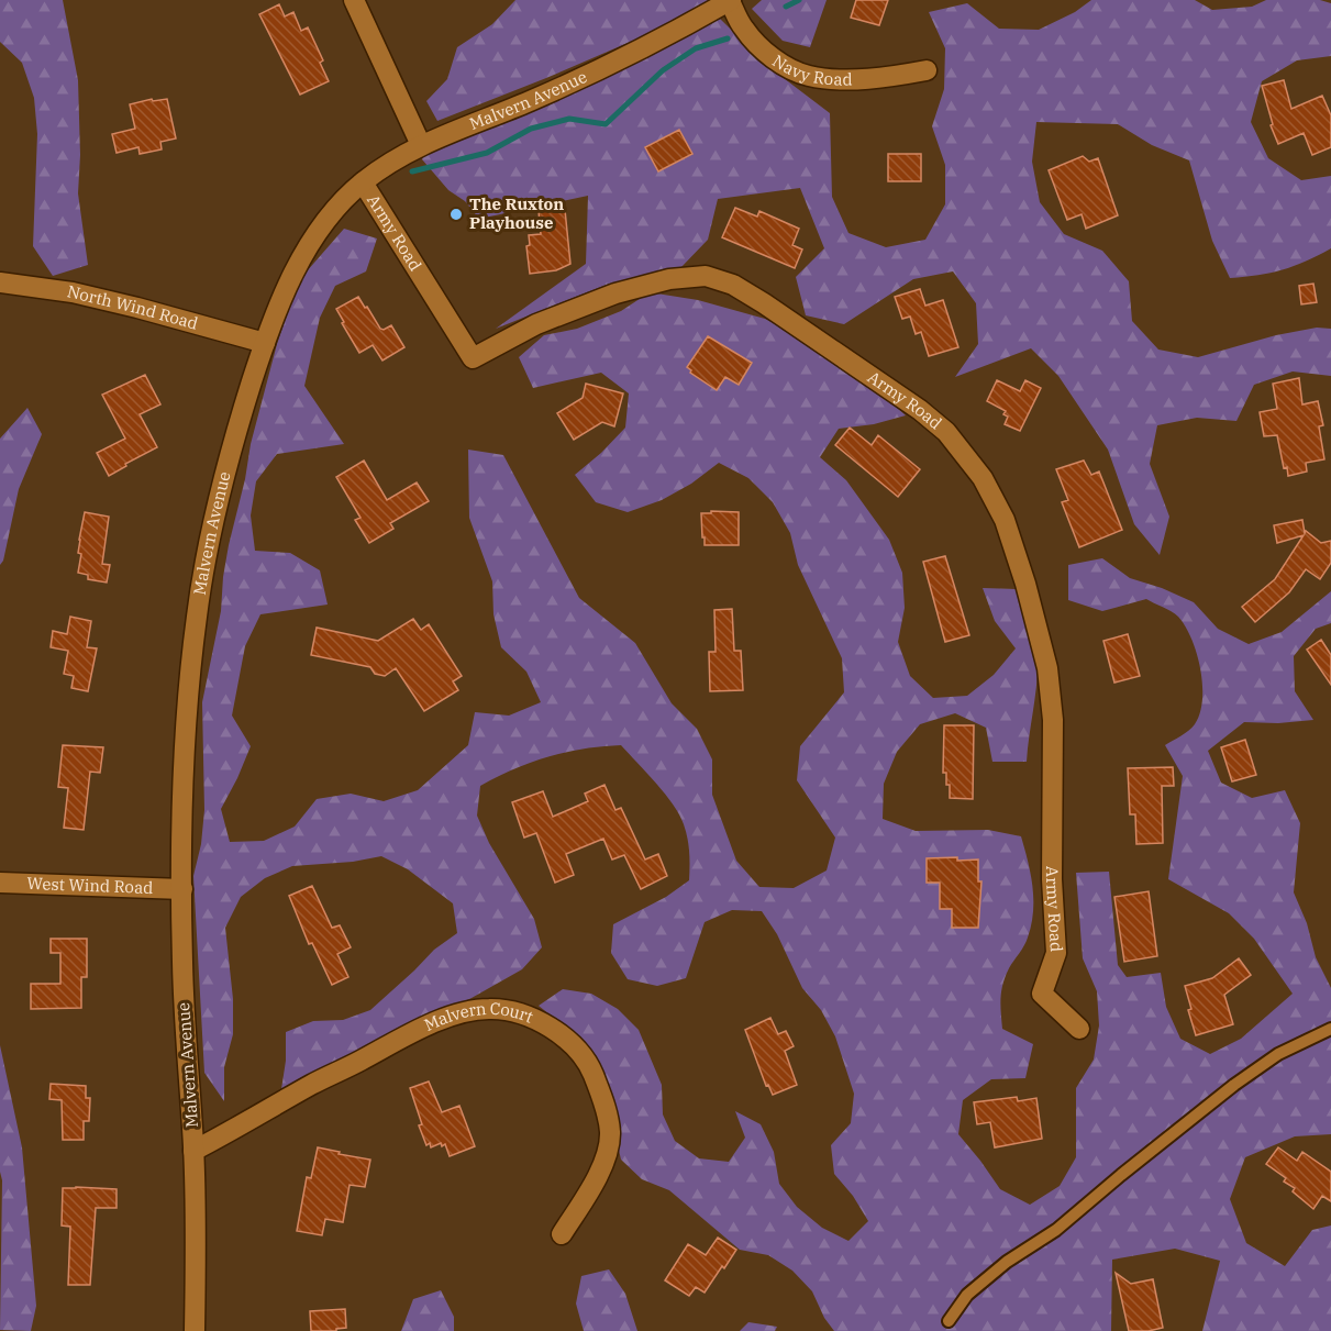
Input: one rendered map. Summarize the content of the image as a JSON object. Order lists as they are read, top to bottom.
{
  "streets": {
    "street": [
      "Navy Road",
      "Malvern Avenue",
      "Army Road",
      "North Wind Road",
      "West Wind Road",
      "Malvern Court"
    ]
  },
  "crossings": [
    ["Navy Road", "Malvern Avenue"],
    ["Malvern Avenue", "Army Road"],
    ["Malvern Avenue", "North Wind Road"],
    ["Malvern Avenue", "West Wind Road"],
    ["Malvern Avenue", "Malvern Court"]
  ],
  "places": ["The Ruxton Playhouse"]
}
